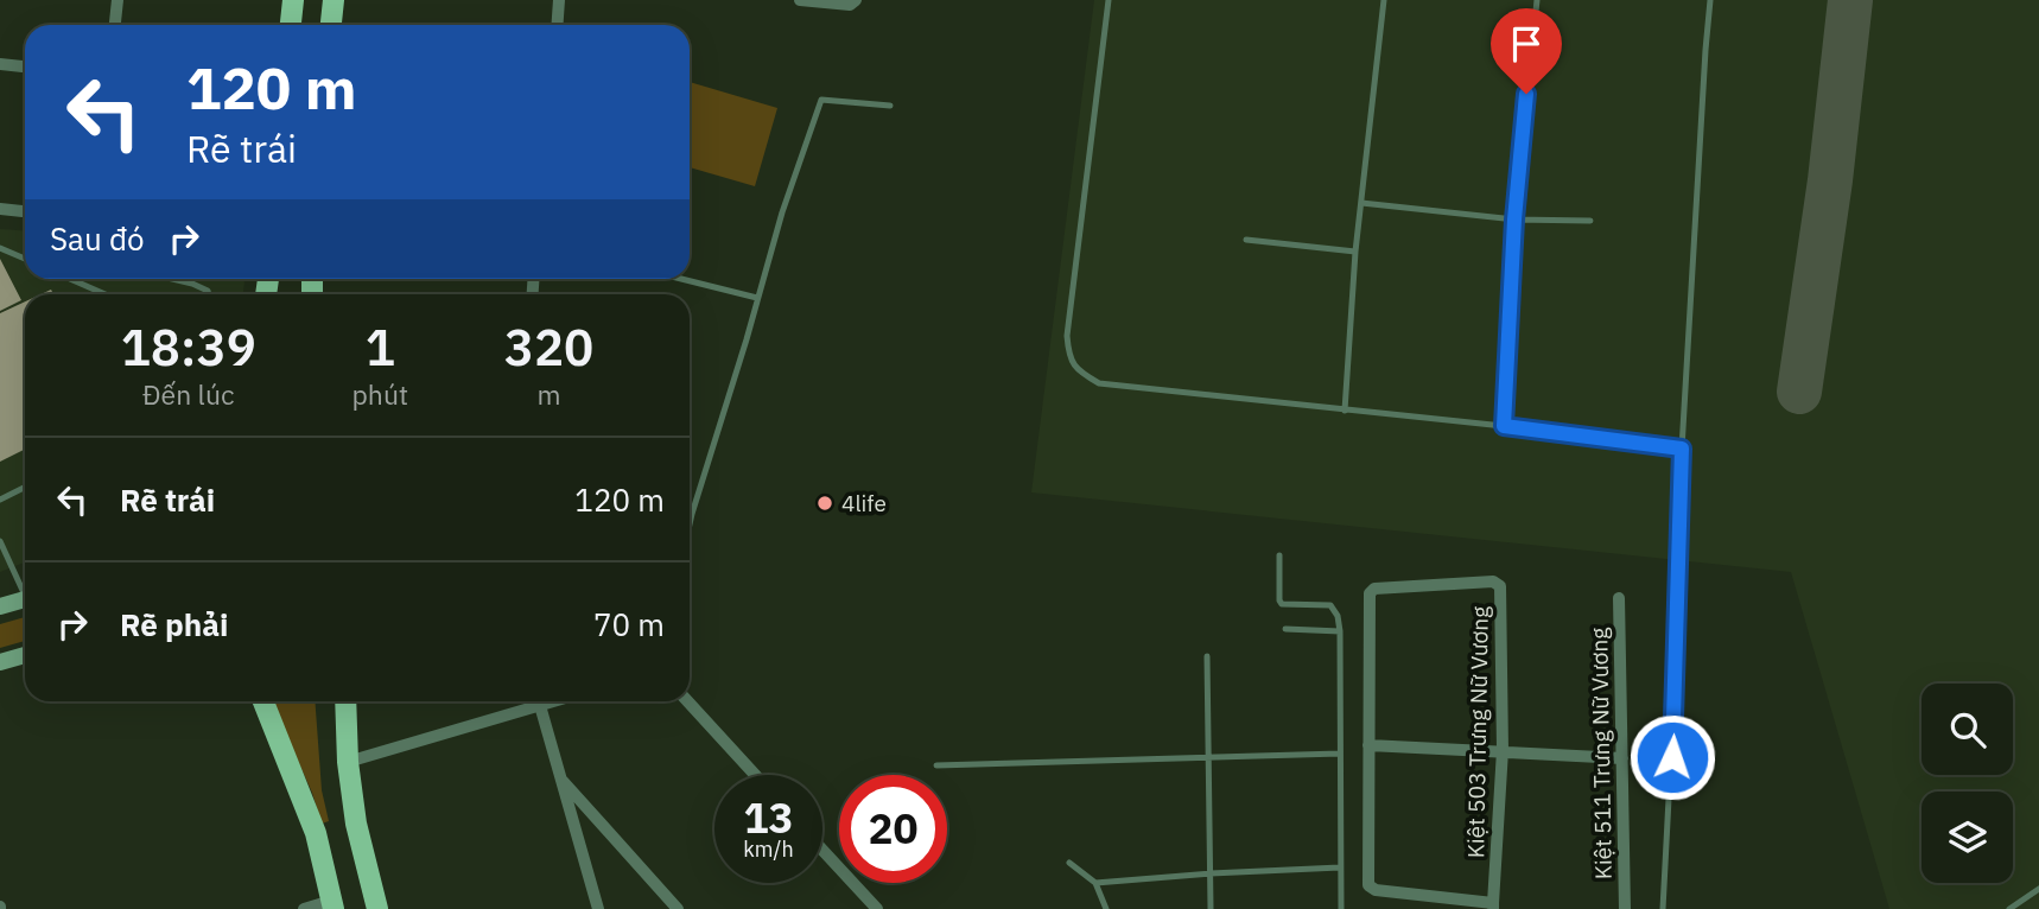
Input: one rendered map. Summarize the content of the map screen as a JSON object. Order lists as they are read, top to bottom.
{
  "streets": {
    "street": ["Kiệt 503 Trưng Nữ Vương", "Kiệt 511 Trưng Nữ Vương"]
  },
  "places": ["4life"],
  "page": {
    "turn": ["120 m", "Rẽ trái"],
    "then": "Sau đó",
    "eta": [
      "18:39",
      "Đến lúc",
      "1",
      "phút",
      "320",
      "m"
    ],
    "list": [
      {
        "name": "Rẽ trái",
        "value": "120 m"
      },
      {
        "name": "Rẽ phải",
        "value": "70 m"
      }
    ],
    "speed": "13 km/h",
    "limit": "20"
  }
}
